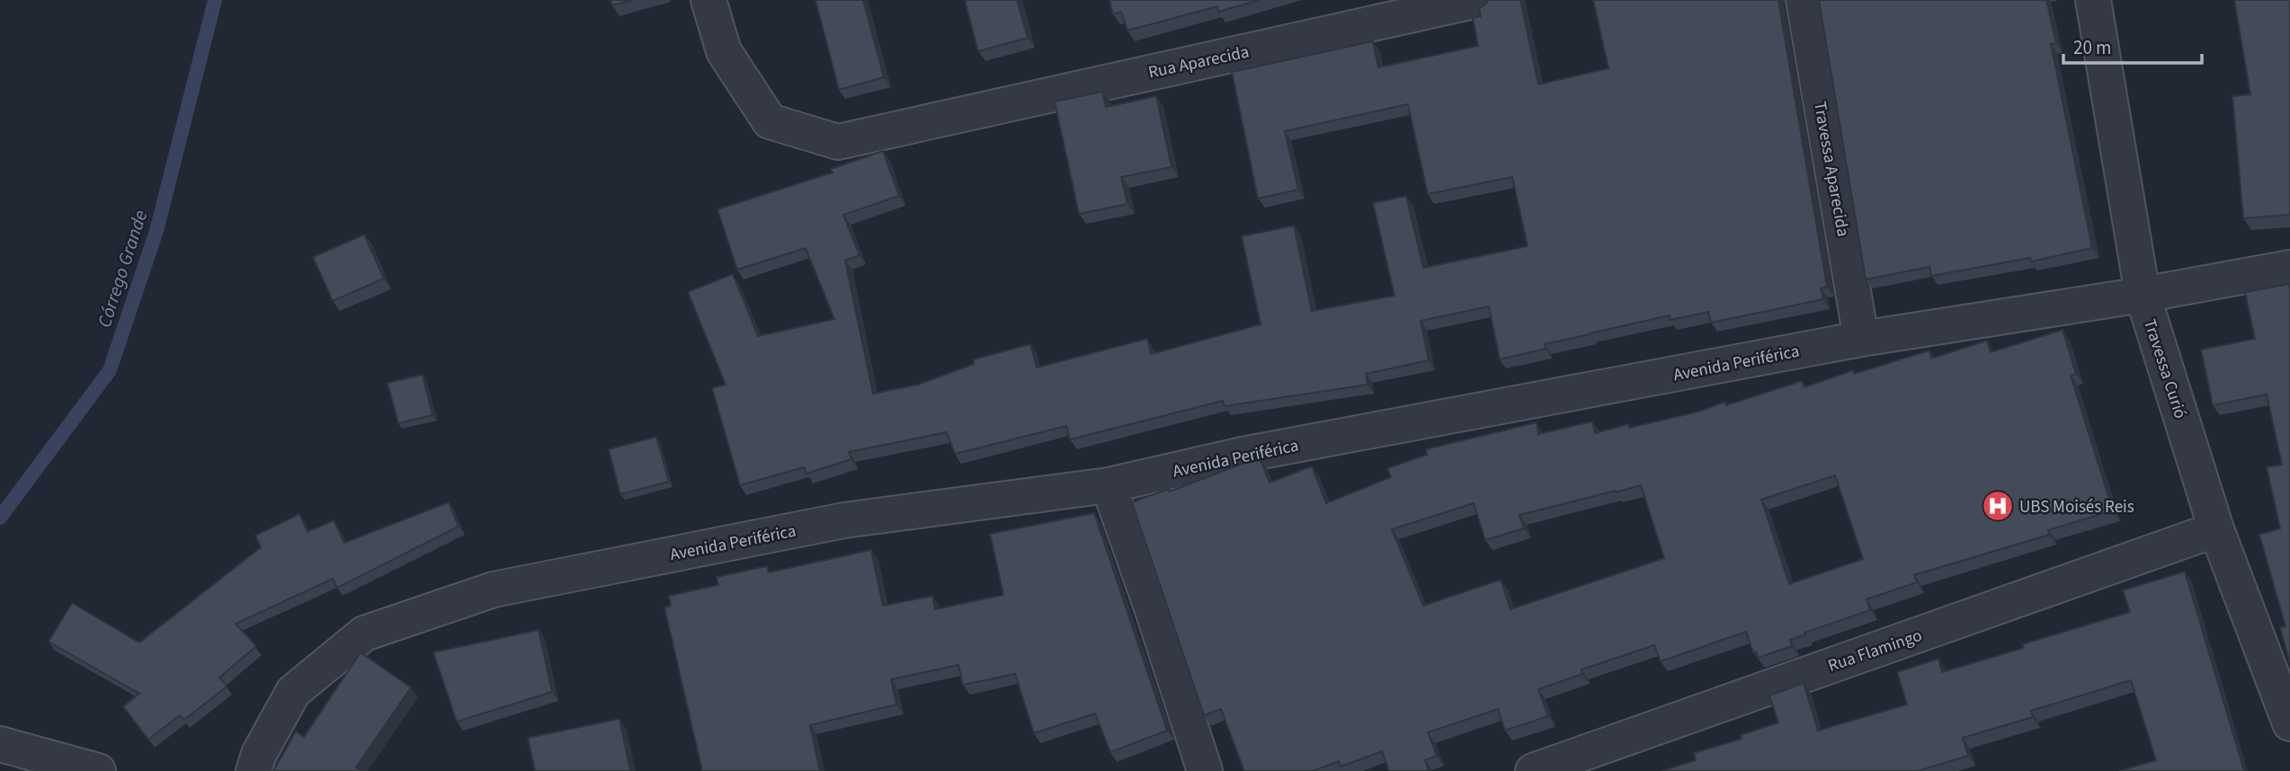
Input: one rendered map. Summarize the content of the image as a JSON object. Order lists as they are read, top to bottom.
{
  "streets": {
    "street": [
      "Rua Aparecida",
      "Travessa Aparecida",
      "Avenida Periférica",
      "Travessa Curió",
      "Rua Flamingo"
    ]
  },
  "crossings": [
    ["Travessa Aparecida", "Avenida Periférica"],
    ["Avenida Periférica", "Travessa Curió"],
    ["Travessa Curió", "Rua Flamingo"]
  ],
  "water": ["Córrego Grande"],
  "places": {
    "hospital": ["UBS Moisés Reis"]
  },
  "scale_bar": "20 m"
}
